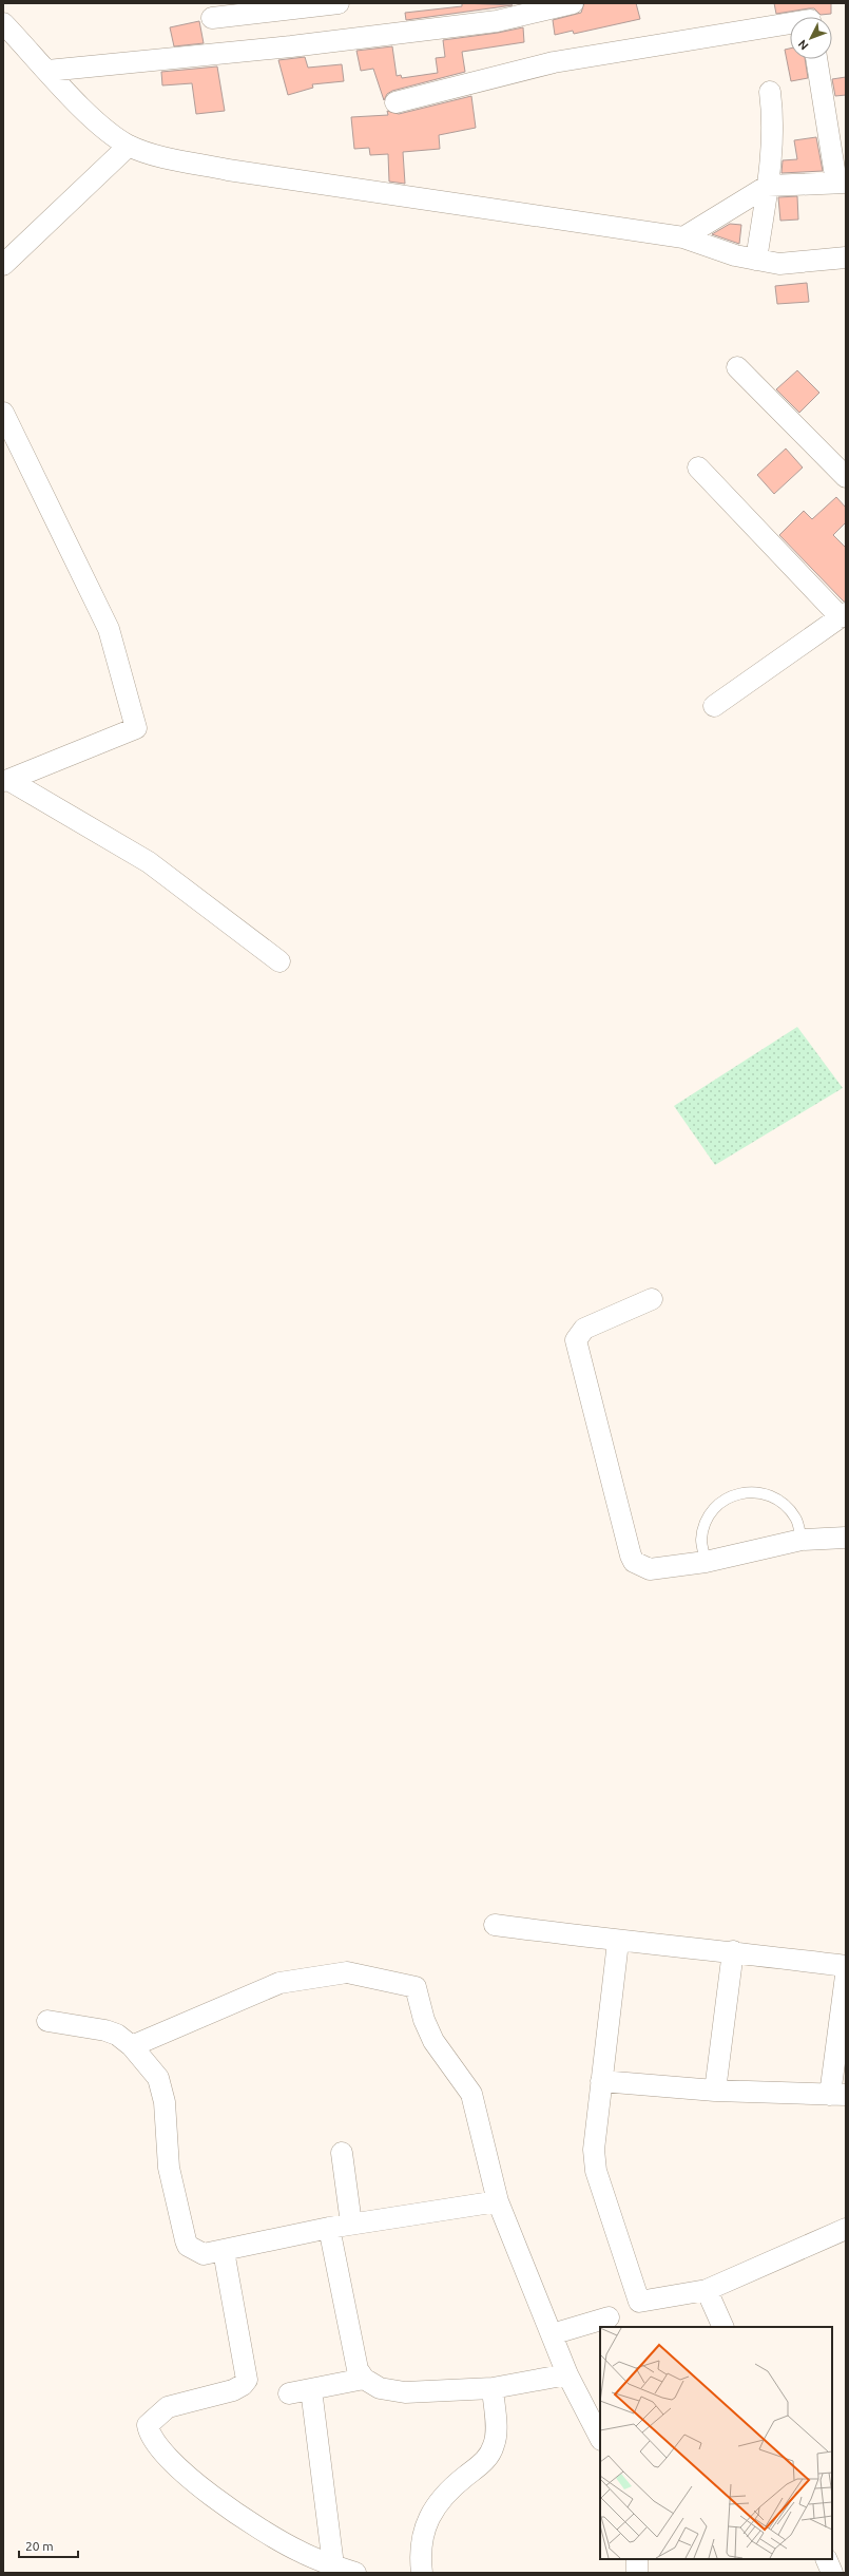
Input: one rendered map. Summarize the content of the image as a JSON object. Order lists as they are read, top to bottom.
{
  "scale_bar": "20 m",
  "north": "bottom left"
}
